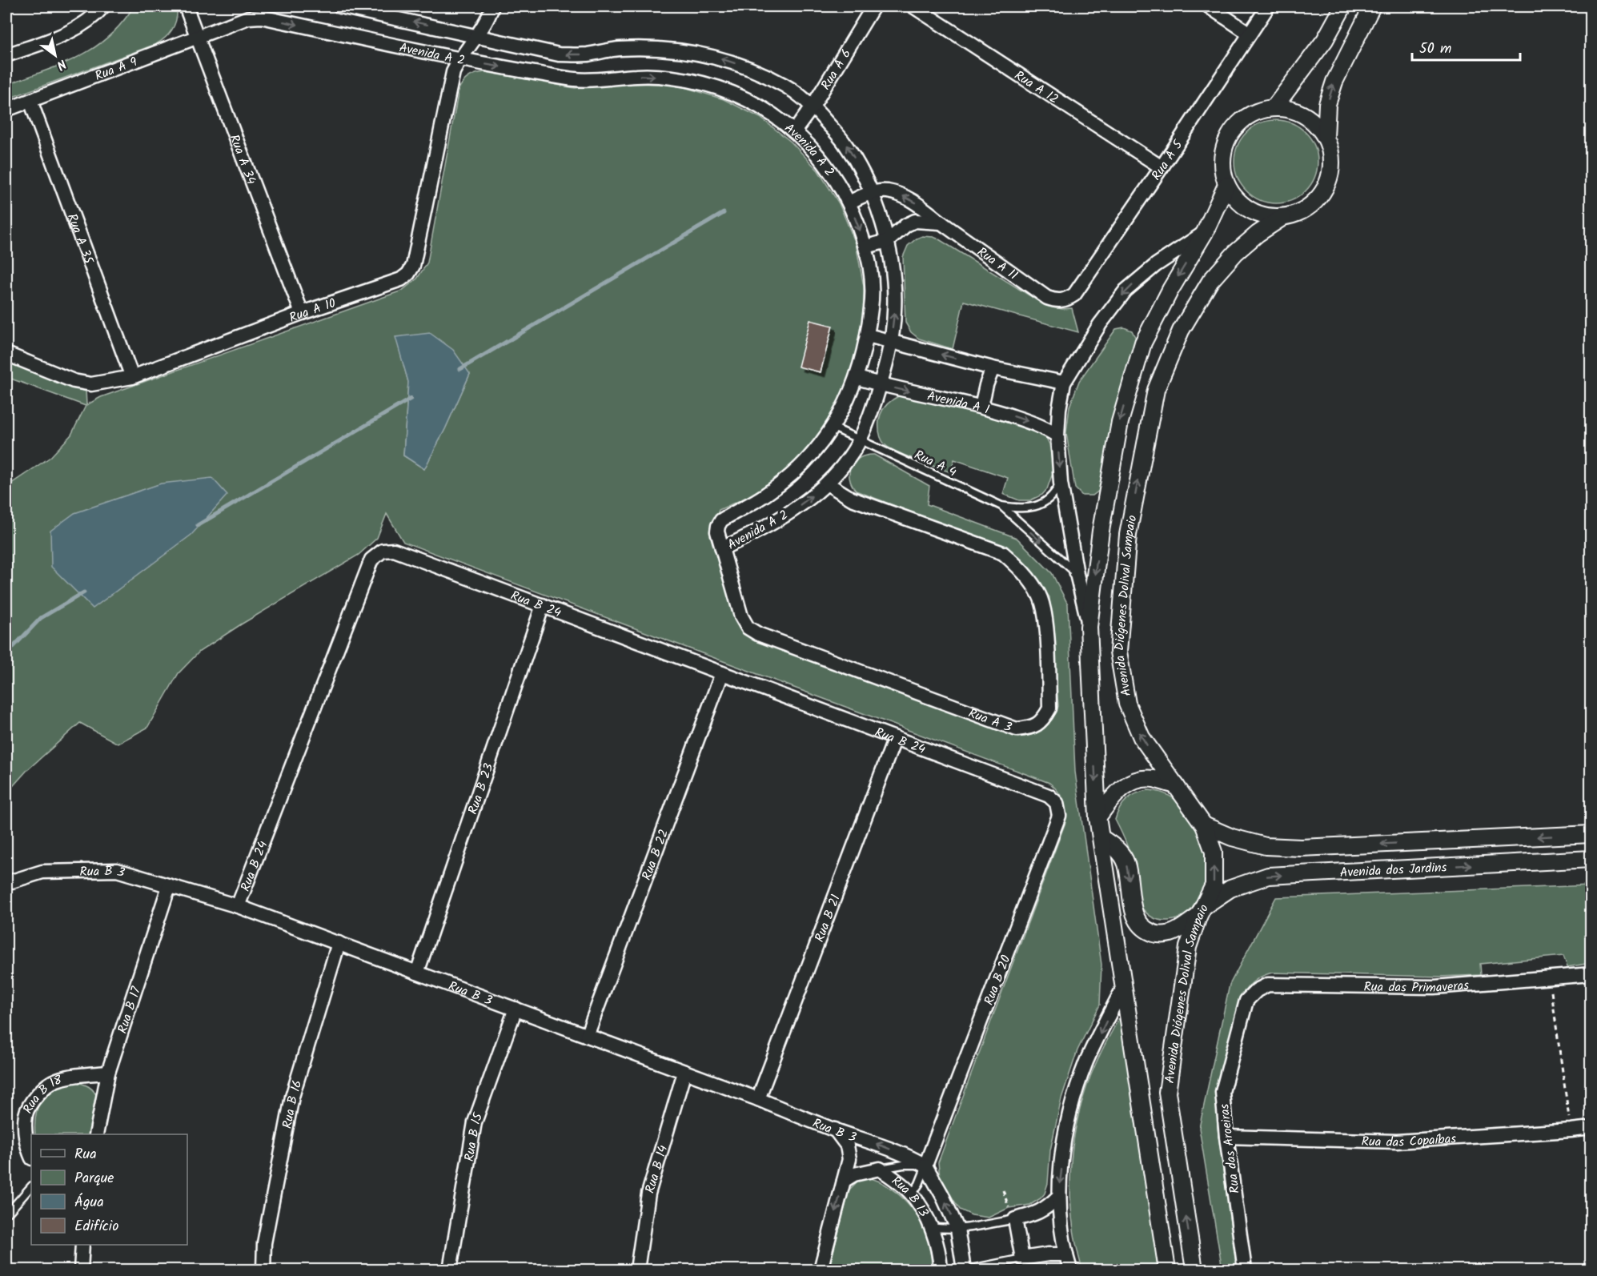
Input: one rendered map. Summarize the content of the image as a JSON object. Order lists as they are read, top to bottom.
{
  "streets": {
    "street": [
      "Avenida A 2",
      "Rua A 9",
      "Rua A 6",
      "Rua A 12",
      "Rua A 34",
      "Rua A 5",
      "Rua A 35",
      "Rua A 11",
      "Rua A 10",
      "Avenida A 1",
      "Rua B 24",
      "Avenida Diógenes Dolival Sampaio",
      "Rua A 3",
      "Rua B 23",
      "Rua B 22",
      "Avenida dos Jardins",
      "Rua B 3",
      "Rua B 21",
      "Rua B 20",
      "Rua das Primaveras",
      "Rua B 17",
      "Rua B 18",
      "Rua B 16",
      "Rua B 15",
      "Rua das Copaíbas",
      "Rua das Aroeiras",
      "Rua B 14",
      "Rua B 13"
    ],
    "lane": ["Rua A 4"]
  },
  "crossings": [
    ["Avenida A 2", "Rua A 9"],
    ["Avenida A 2", "Rua A 6"],
    ["Avenida A 2", "Rua A 34"],
    ["Avenida A 2", "Rua A 11"],
    ["Avenida A 2", "Rua A 10"],
    ["Avenida A 2", "Avenida A 1"],
    ["Avenida A 2", "Rua A 4"],
    ["Avenida A 2", "Rua A 3"],
    ["Rua A 9", "Rua A 34"],
    ["Rua A 9", "Rua A 35"],
    ["Rua A 12", "Rua A 5"],
    ["Rua A 34", "Rua A 10"],
    ["Rua A 5", "Rua A 11"],
    ["Rua A 35", "Rua A 10"],
    ["Rua B 24", "Rua B 23"],
    ["Rua B 24", "Rua B 22"],
    ["Rua B 24", "Rua B 3"],
    ["Rua B 24", "Rua B 21"],
    ["Rua B 24", "Rua B 20"],
    ["Avenida Diógenes Dolival Sampaio", "Avenida dos Jardins"],
    ["Rua B 23", "Rua B 3"],
    ["Rua B 22", "Rua B 3"],
    ["Rua B 3", "Rua B 21"],
    ["Rua B 3", "Rua B 20"],
    ["Rua B 3", "Rua B 17"],
    ["Rua B 3", "Rua B 16"],
    ["Rua B 3", "Rua B 15"],
    ["Rua B 3", "Rua B 14"],
    ["Rua B 3", "Rua B 13"],
    ["Rua B 20", "Rua B 13"],
    ["Rua das Primaveras", "Rua das Aroeiras"],
    ["Rua B 17", "Rua B 18"],
    ["Rua das Copaíbas", "Rua das Aroeiras"]
  ],
  "legend": [
    "Rua",
    "Parque",
    "Água",
    "Edifício"
  ],
  "scale_bar": "50 m",
  "north": "bottom right"
}
